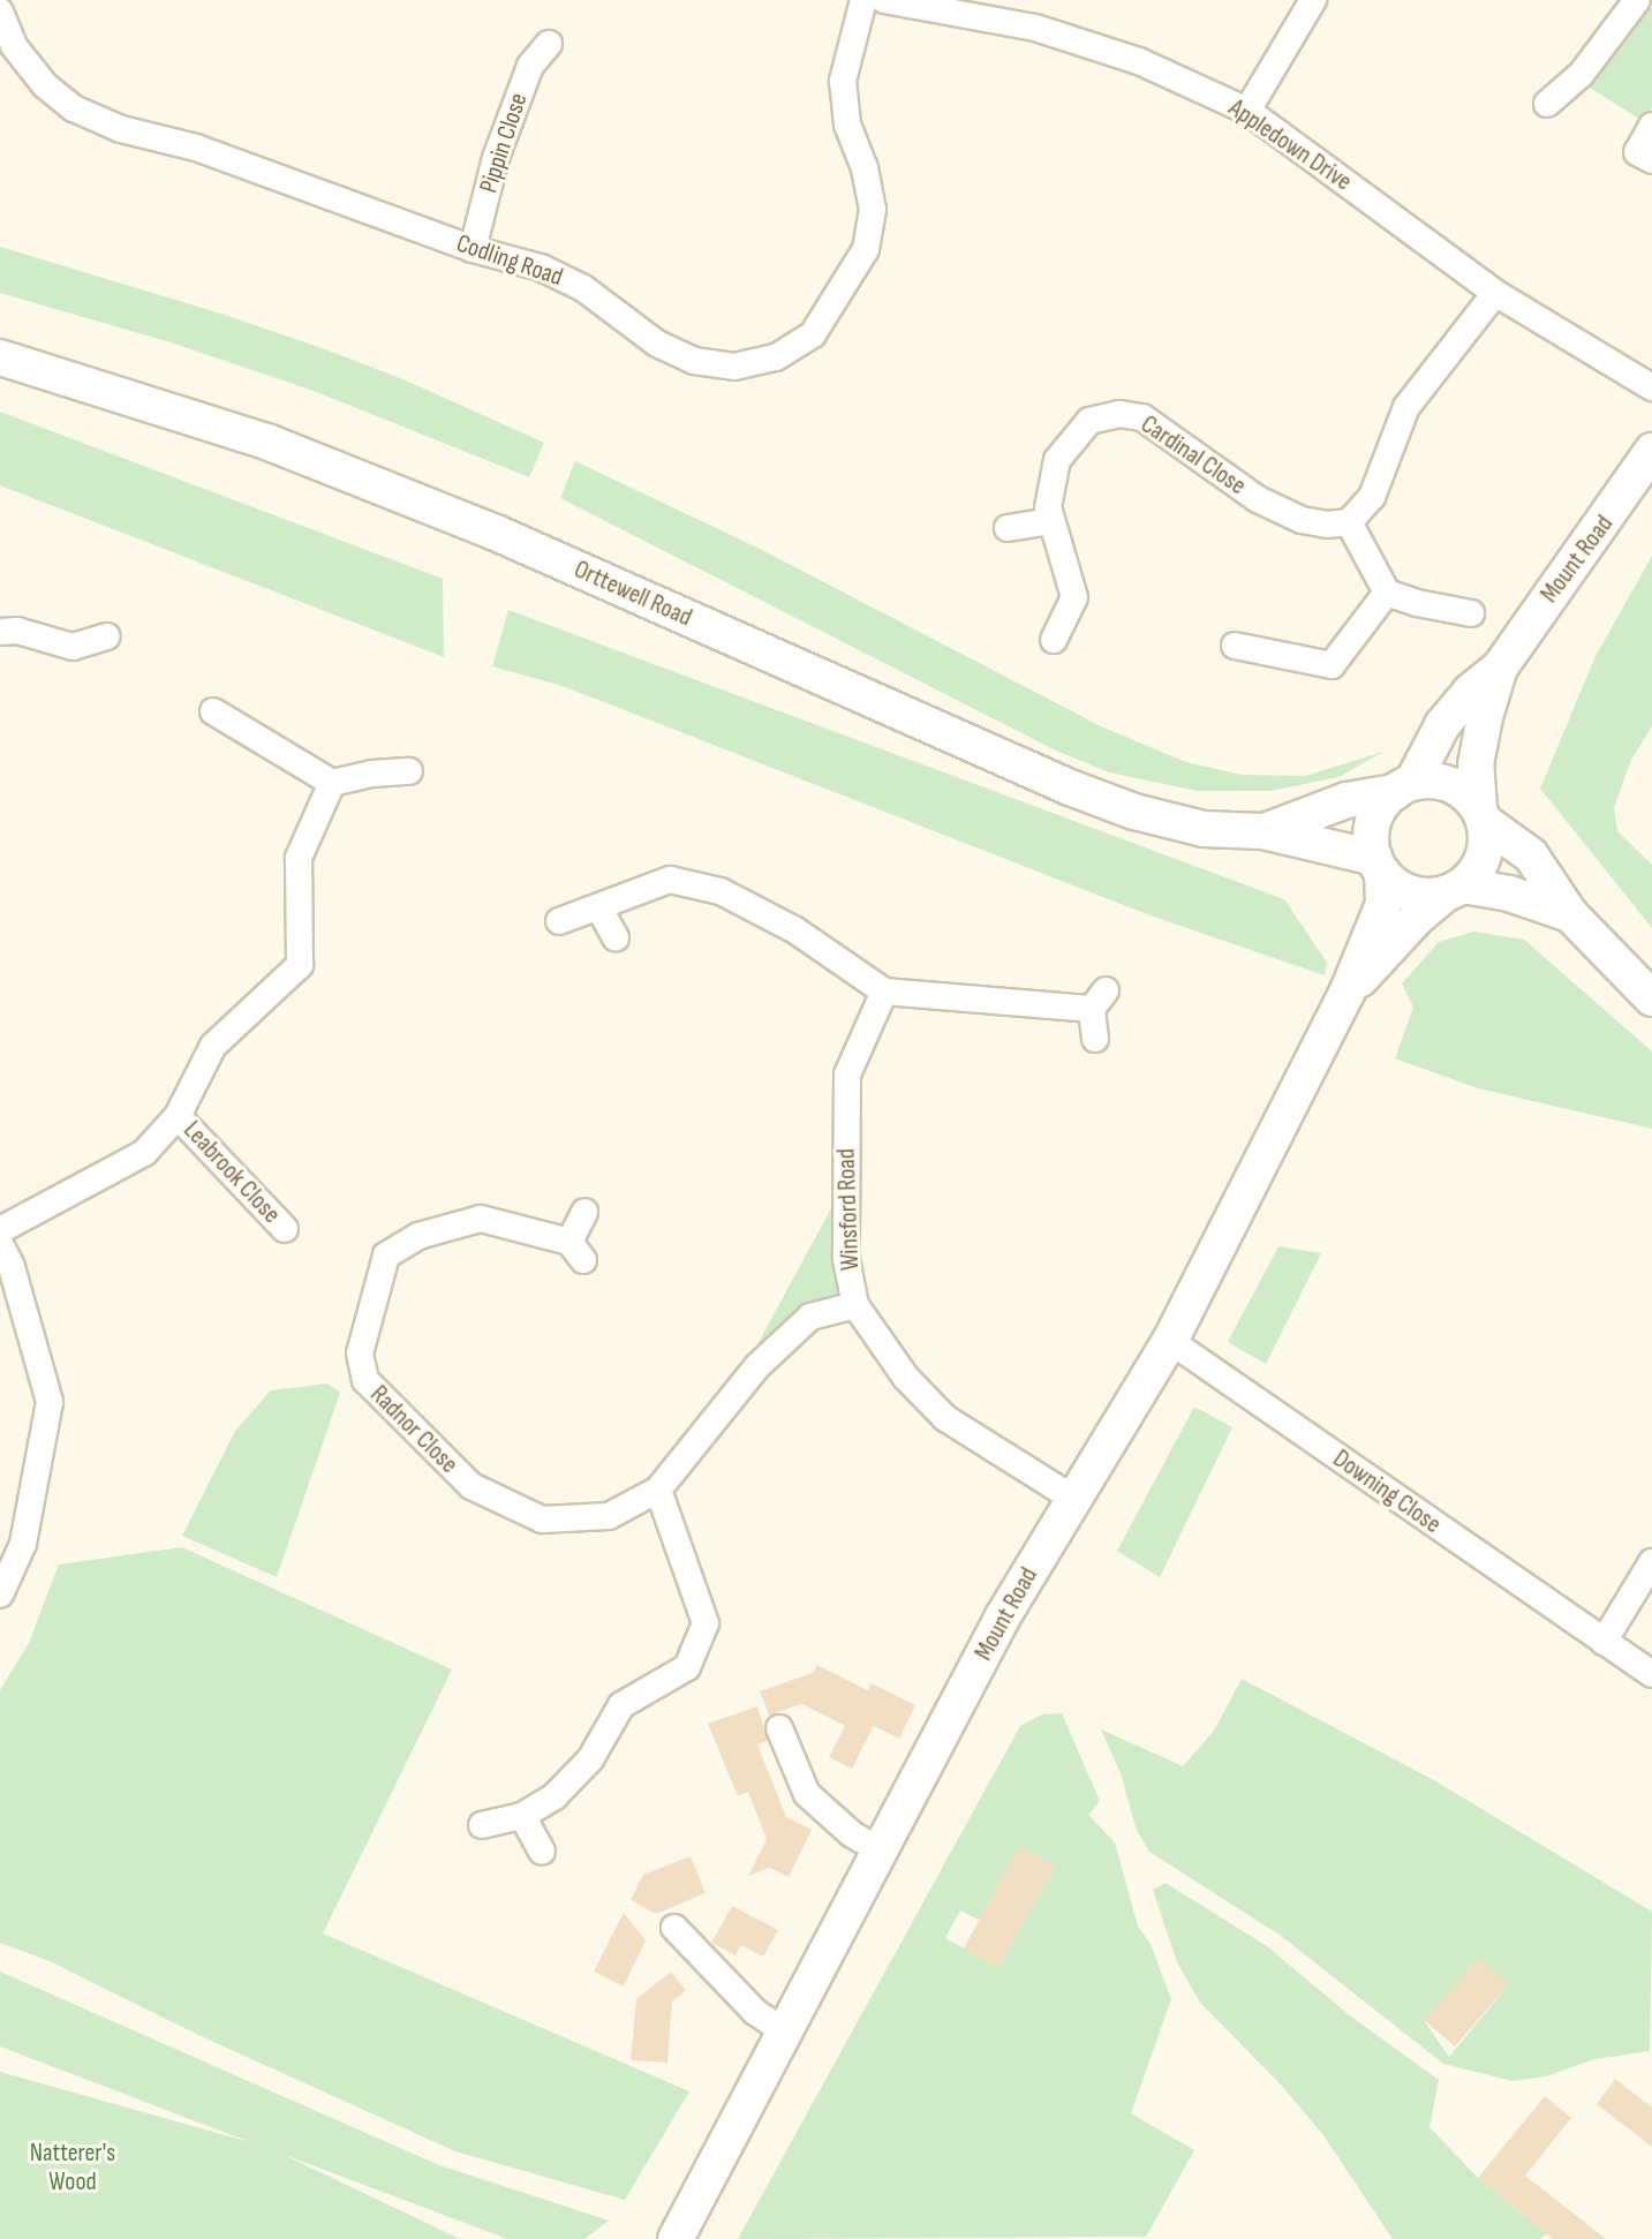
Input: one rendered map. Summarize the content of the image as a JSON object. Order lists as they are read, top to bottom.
{
  "streets": {
    "street": [
      "Pippin Close",
      "Appledown Drive",
      "Codling Road",
      "Cardinal Close",
      "Mount Road",
      "Orttewell Road",
      "Leabrook Close",
      "Winsford Road",
      "Radnor Close",
      "Downing Close"
    ]
  },
  "crossings": [
    ["Pippin Close", "Codling Road"],
    ["Mount Road", "Orttewell Road"],
    ["Mount Road", "Winsford Road"],
    ["Mount Road", "Downing Close"],
    ["Winsford Road", "Radnor Close"]
  ],
  "parks": ["Natterer's Wood"]
}
